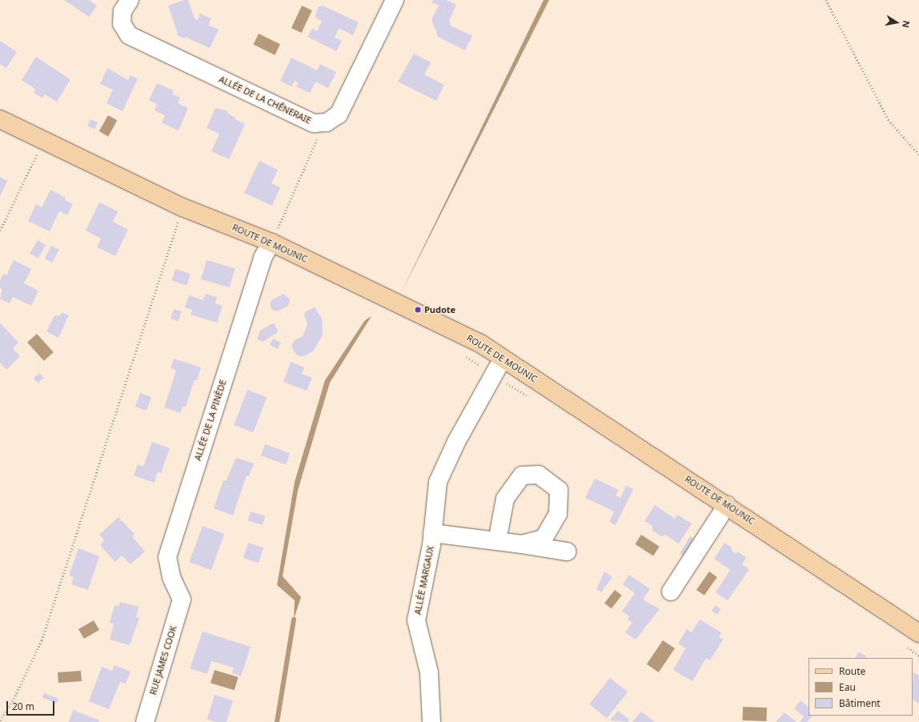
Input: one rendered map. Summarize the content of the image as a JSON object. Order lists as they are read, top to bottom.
{
  "streets": {
    "main road": ["ROUTE DE MOUNIC"],
    "street": [
      "ALLÉE DE LA CHÊNERAIE",
      "ALLÉE DE LA PINÈDE",
      "ALLÉE MARGAUX",
      "RUE JAMES COOK"
    ]
  },
  "crossings": [
    ["ROUTE DE MOUNIC", "ALLÉE DE LA PINÈDE"],
    ["ROUTE DE MOUNIC", "ALLÉE MARGAUX"],
    ["ALLÉE DE LA PINÈDE", "RUE JAMES COOK"]
  ],
  "places": ["Pudote"],
  "legend": ["Route", "Eau", "Bâtiment"],
  "scale_bar": "20 m",
  "north": "right"
}
